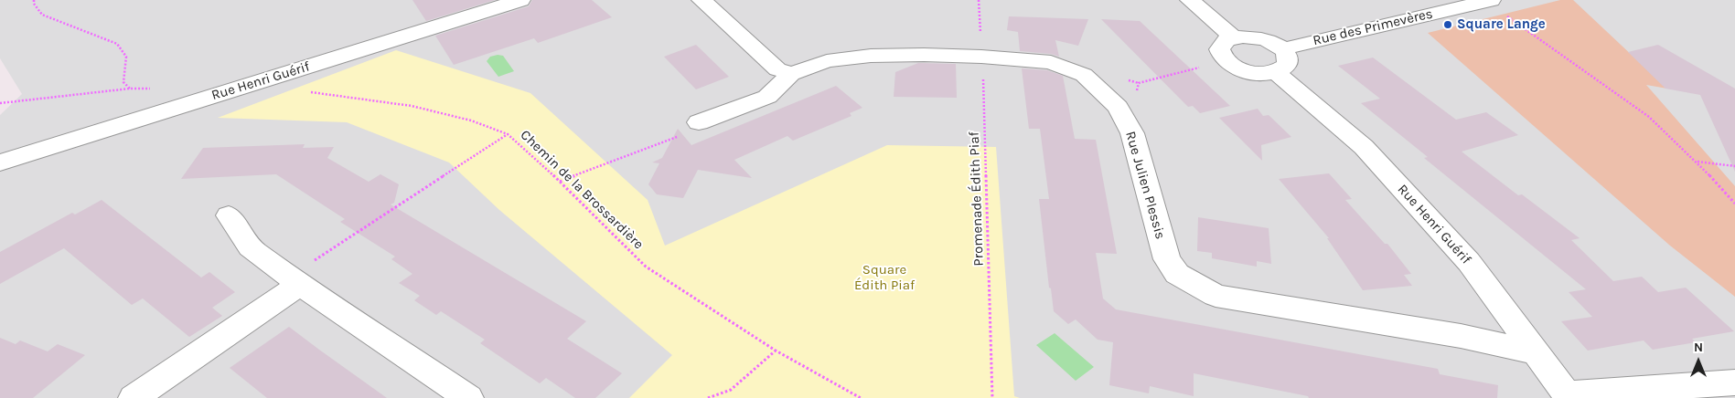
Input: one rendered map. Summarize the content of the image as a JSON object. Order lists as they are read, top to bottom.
{
  "streets": {
    "street": ["Rue des Primevères", "Rue Henri Guérif", "Rue Julien Plessis"],
    "path": ["Chemin de la Brossardière", "Promenade Édith Piaf"]
  },
  "crossings": [
    ["Rue des Primevères", "Rue Henri Guérif"],
    ["Rue Henri Guérif", "Rue Julien Plessis"],
    ["Rue Julien Plessis", "Promenade Édith Piaf"]
  ],
  "parks": ["Square Édith Piaf"],
  "places": ["Square Lange"],
  "north": "top"
}
